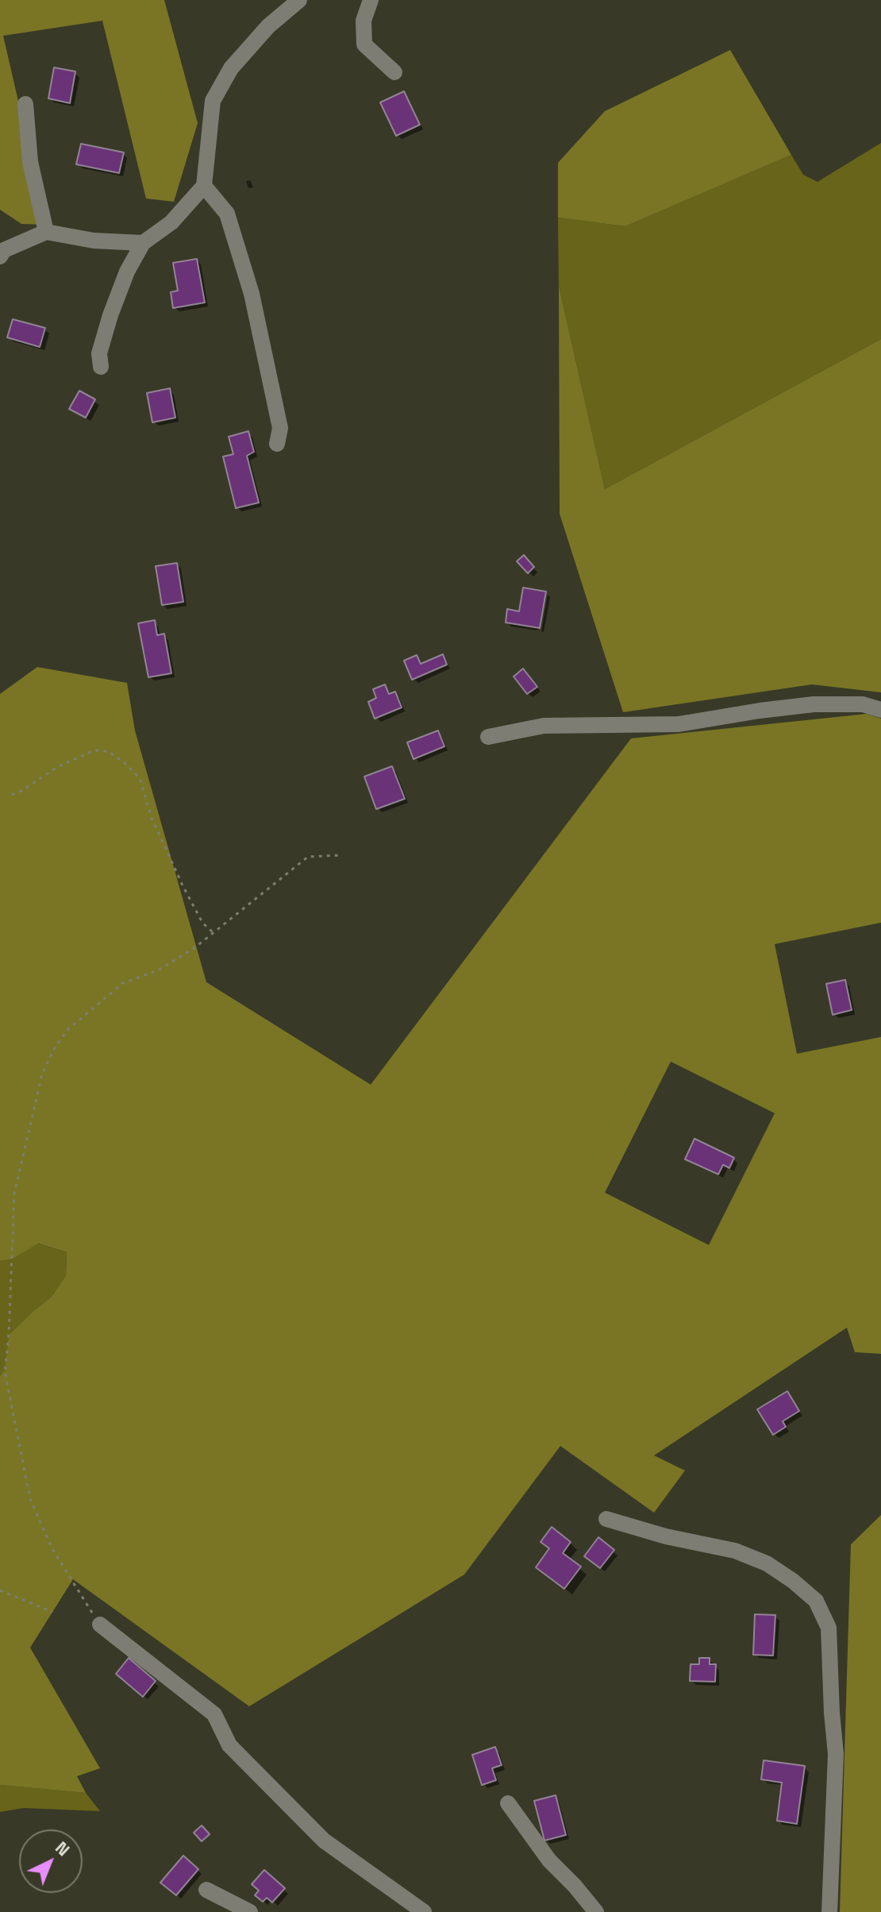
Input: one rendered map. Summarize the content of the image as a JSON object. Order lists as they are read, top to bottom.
{
  "north": "top right"
}
